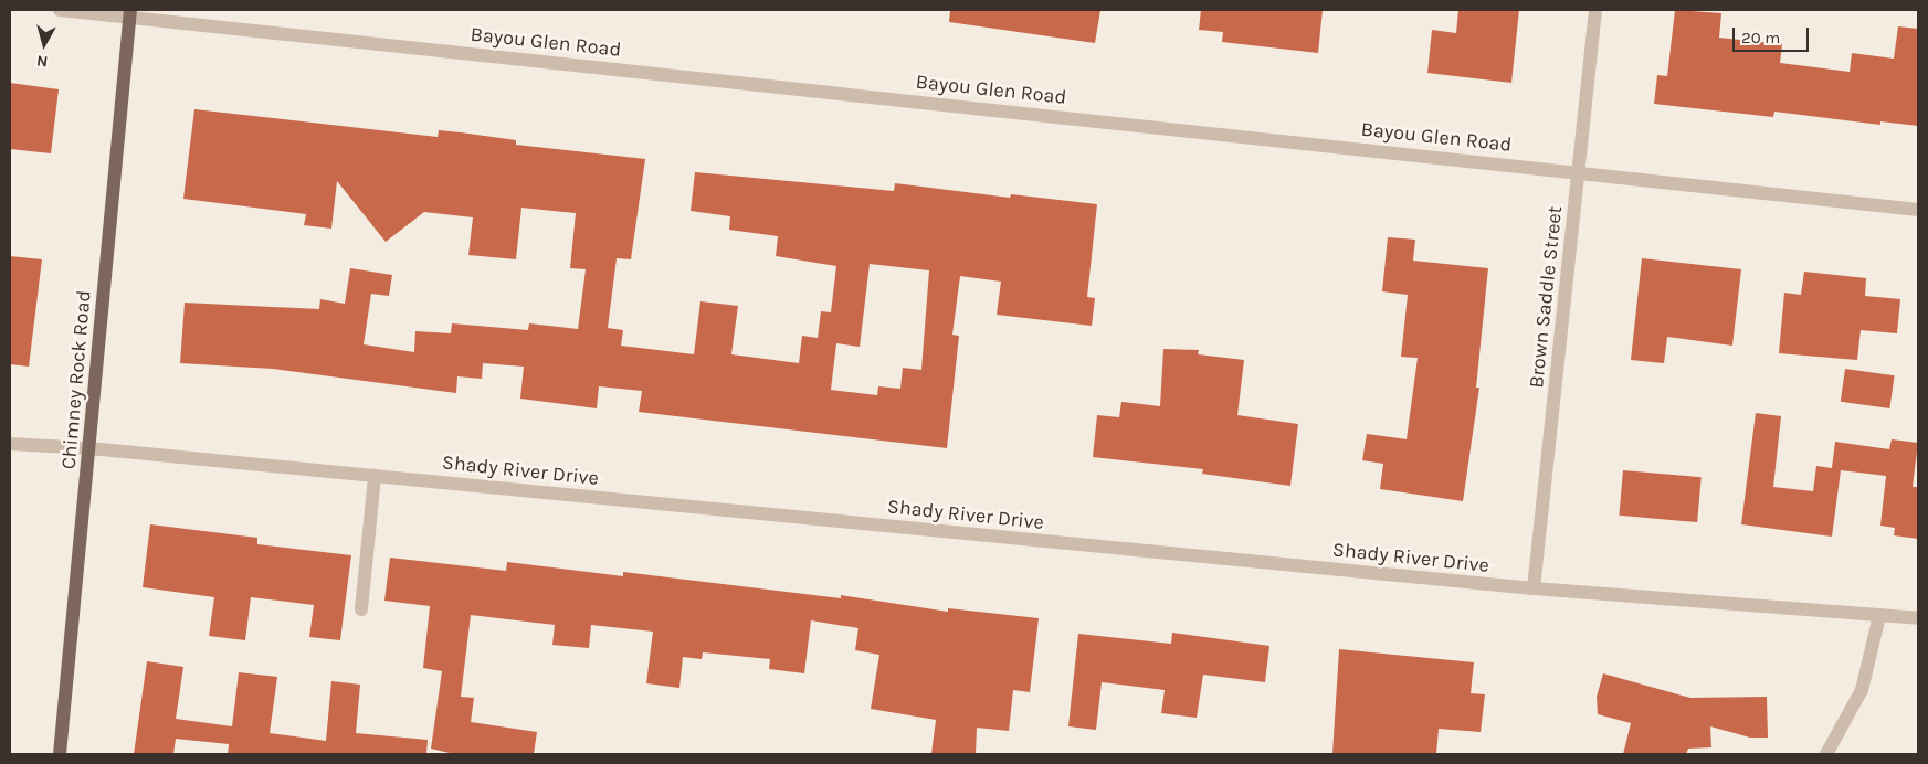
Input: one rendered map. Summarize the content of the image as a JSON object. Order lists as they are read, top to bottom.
{
  "streets": {
    "main road": ["Chimney Rock Road"],
    "street": ["Bayou Glen Road", "Brown Saddle Street", "Shady River Drive"]
  },
  "crossings": [
    ["Bayou Glen Road", "Brown Saddle Street"],
    ["Bayou Glen Road", "Chimney Rock Road"],
    ["Brown Saddle Street", "Shady River Drive"],
    ["Chimney Rock Road", "Shady River Drive"]
  ],
  "scale_bar": "20 m",
  "north": "bottom"
}
